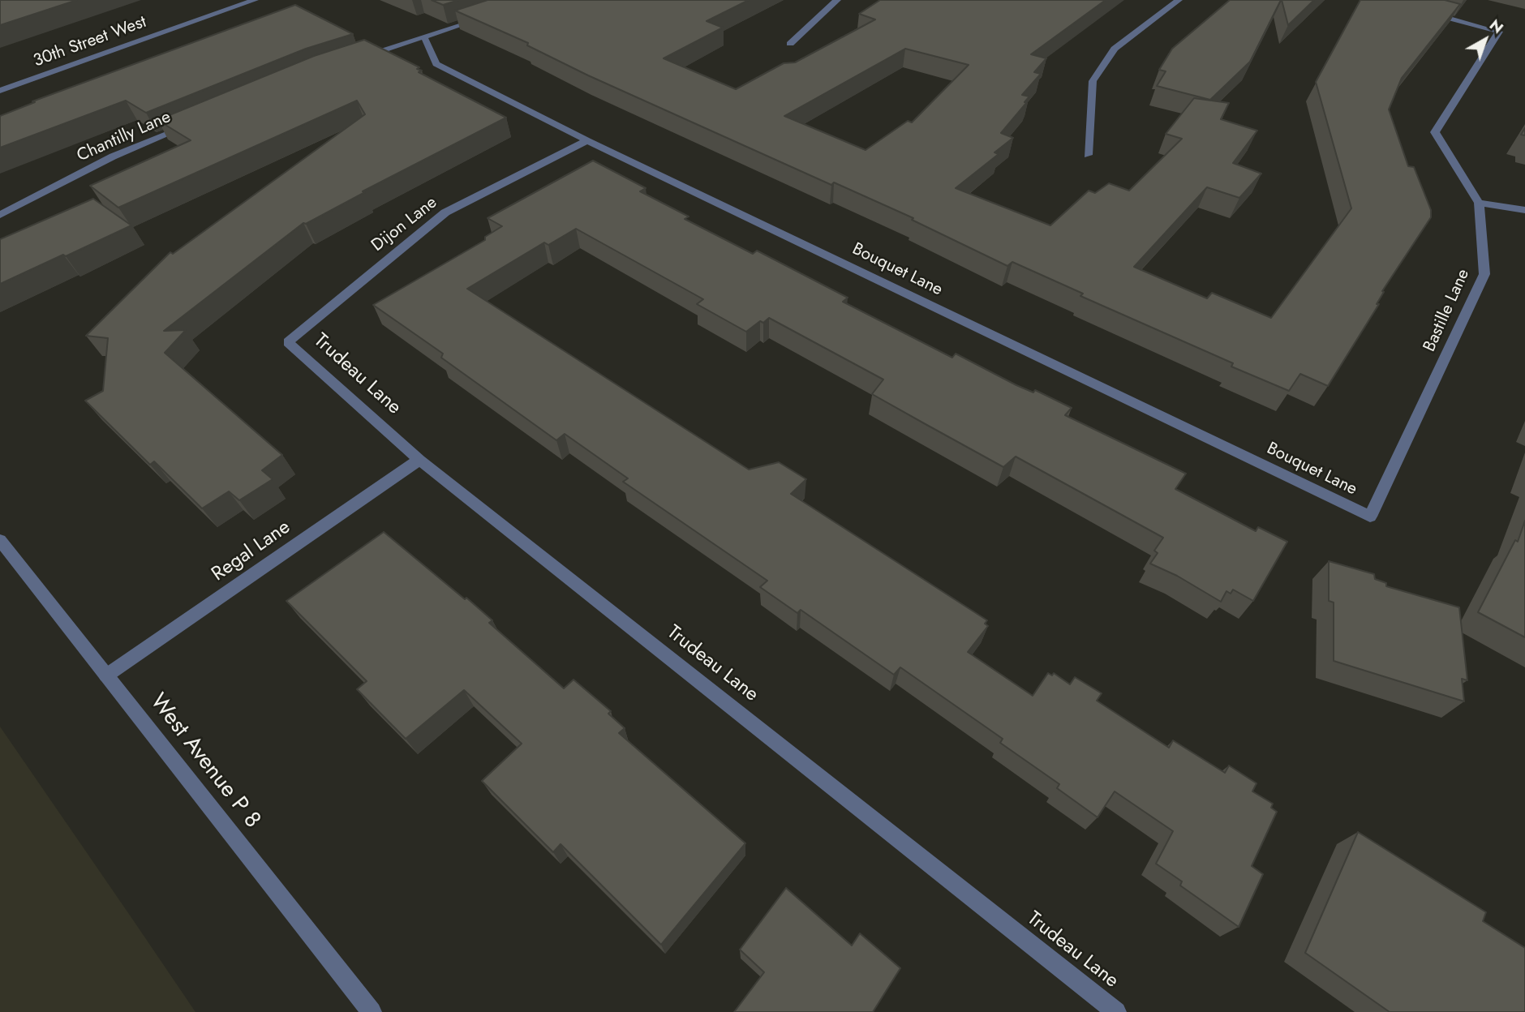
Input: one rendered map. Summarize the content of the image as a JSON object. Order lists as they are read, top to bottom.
{
  "streets": {
    "street": [
      "30th Street West",
      "Chantilly Lane",
      "Dijon Lane",
      "Bouquet Lane",
      "Bastille Lane",
      "Trudeau Lane",
      "Regal Lane",
      "West Avenue P 8"
    ]
  },
  "crossings": [
    ["Dijon Lane", "Bouquet Lane"],
    ["Dijon Lane", "Trudeau Lane"],
    ["Bouquet Lane", "Bastille Lane"],
    ["Trudeau Lane", "Regal Lane"],
    ["Regal Lane", "West Avenue P 8"]
  ],
  "north": "top right"
}
